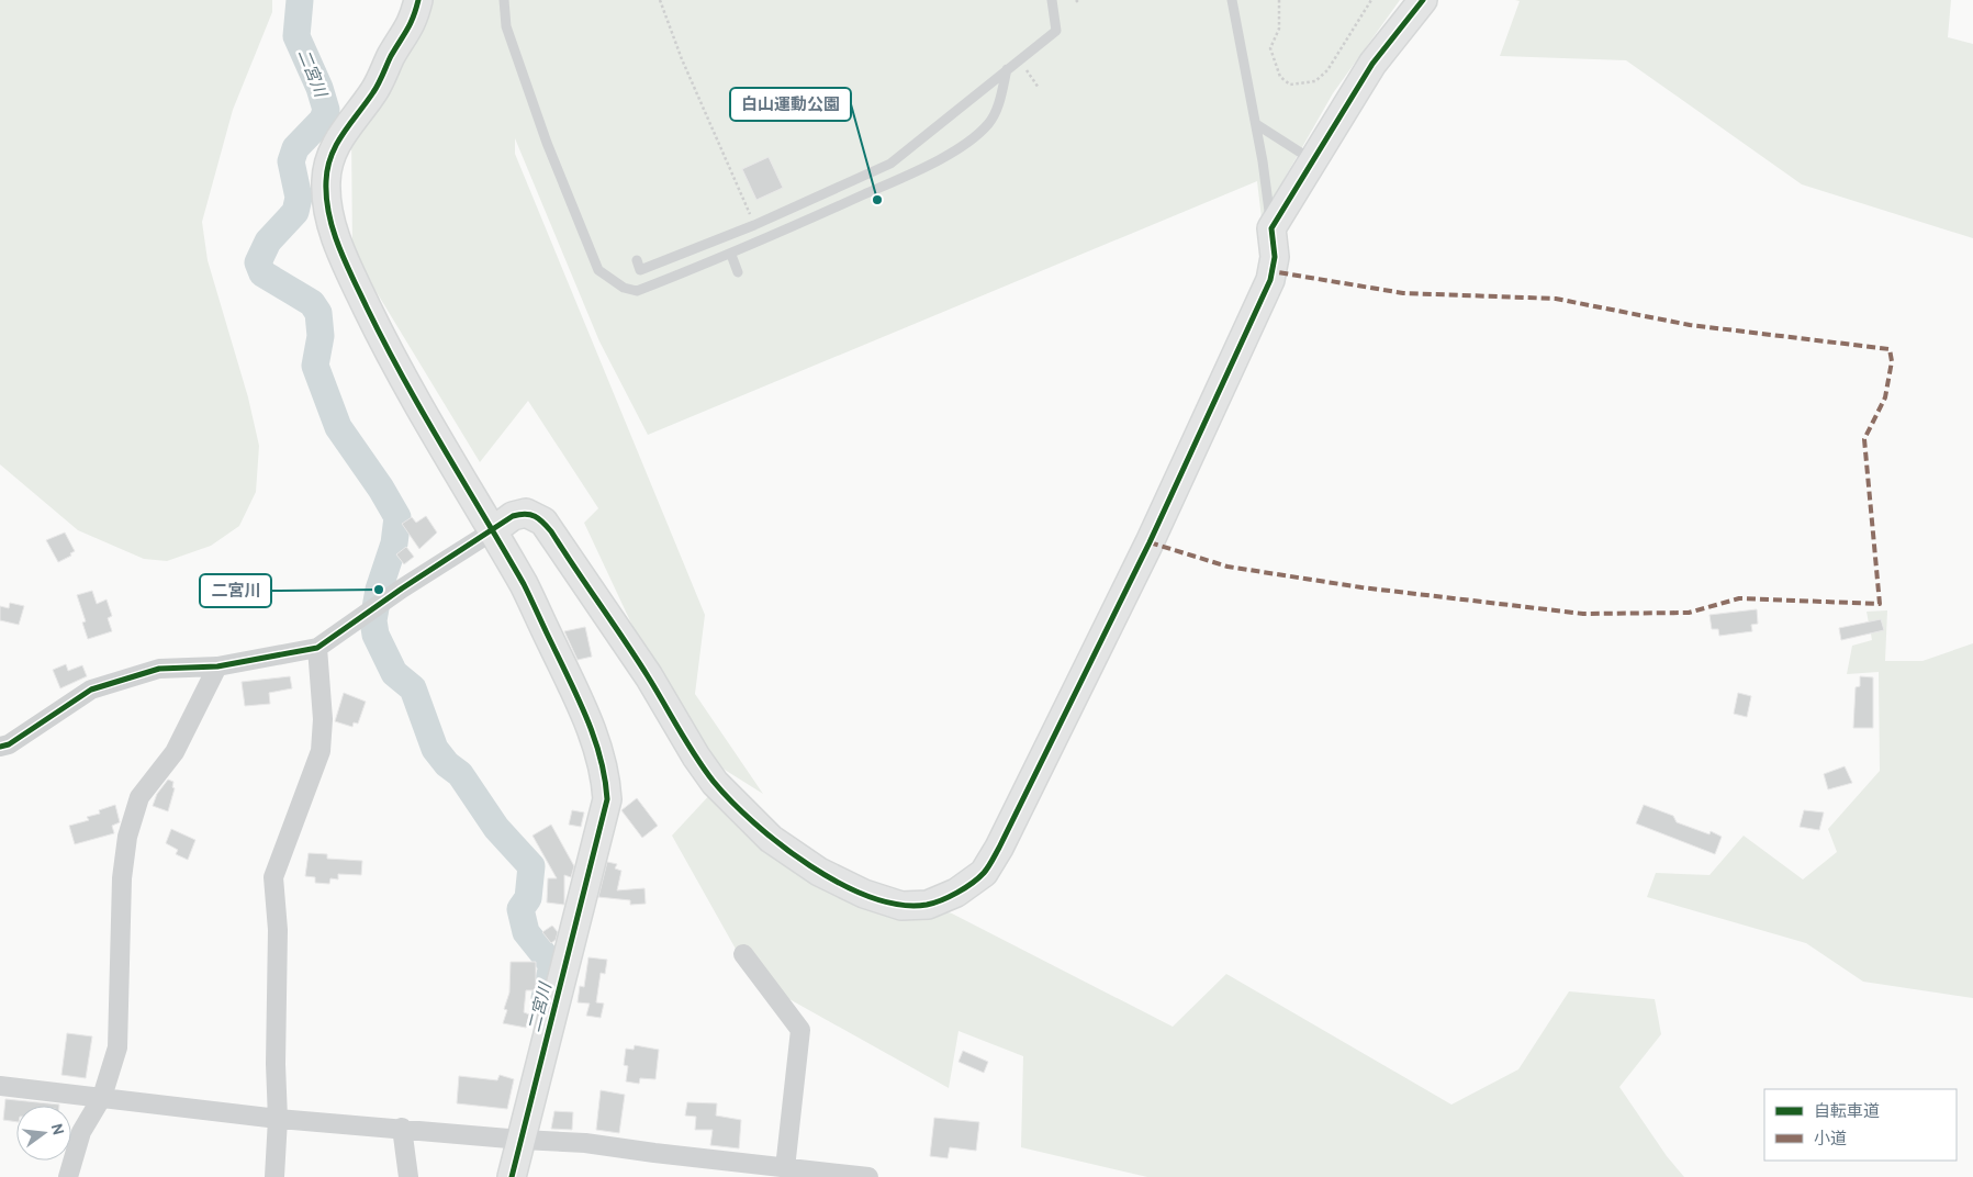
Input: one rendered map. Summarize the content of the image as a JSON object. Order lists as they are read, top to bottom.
{
  "water": ["二宮川"],
  "places": ["白山運動公園", "二宮川"],
  "legend": ["自転車道", "小道"],
  "north": "right"
}
